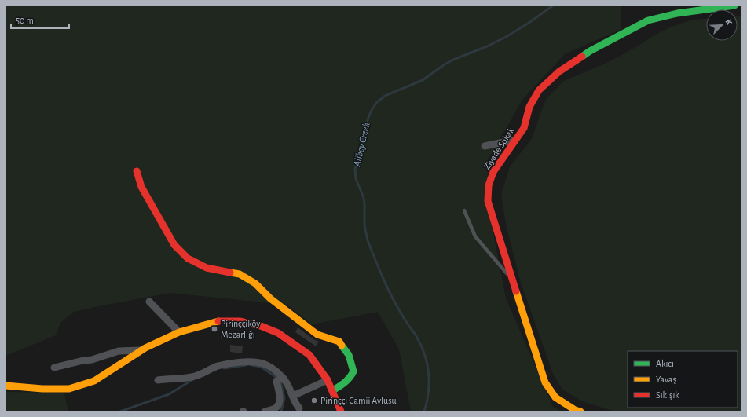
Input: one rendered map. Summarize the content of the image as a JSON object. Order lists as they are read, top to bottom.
{
  "streets": {
    "street": ["Ziyade Sokak"]
  },
  "water": ["Alibey Creek"],
  "places": {
    "transit": ["Pirinççiköy Mezarlığı"],
    "other": ["Pirinççi Camii Avlusu"]
  },
  "legend": ["Akıcı", "Yavaş", "Sıkışık"],
  "scale_bar": "50 m",
  "north": "top right"
}
